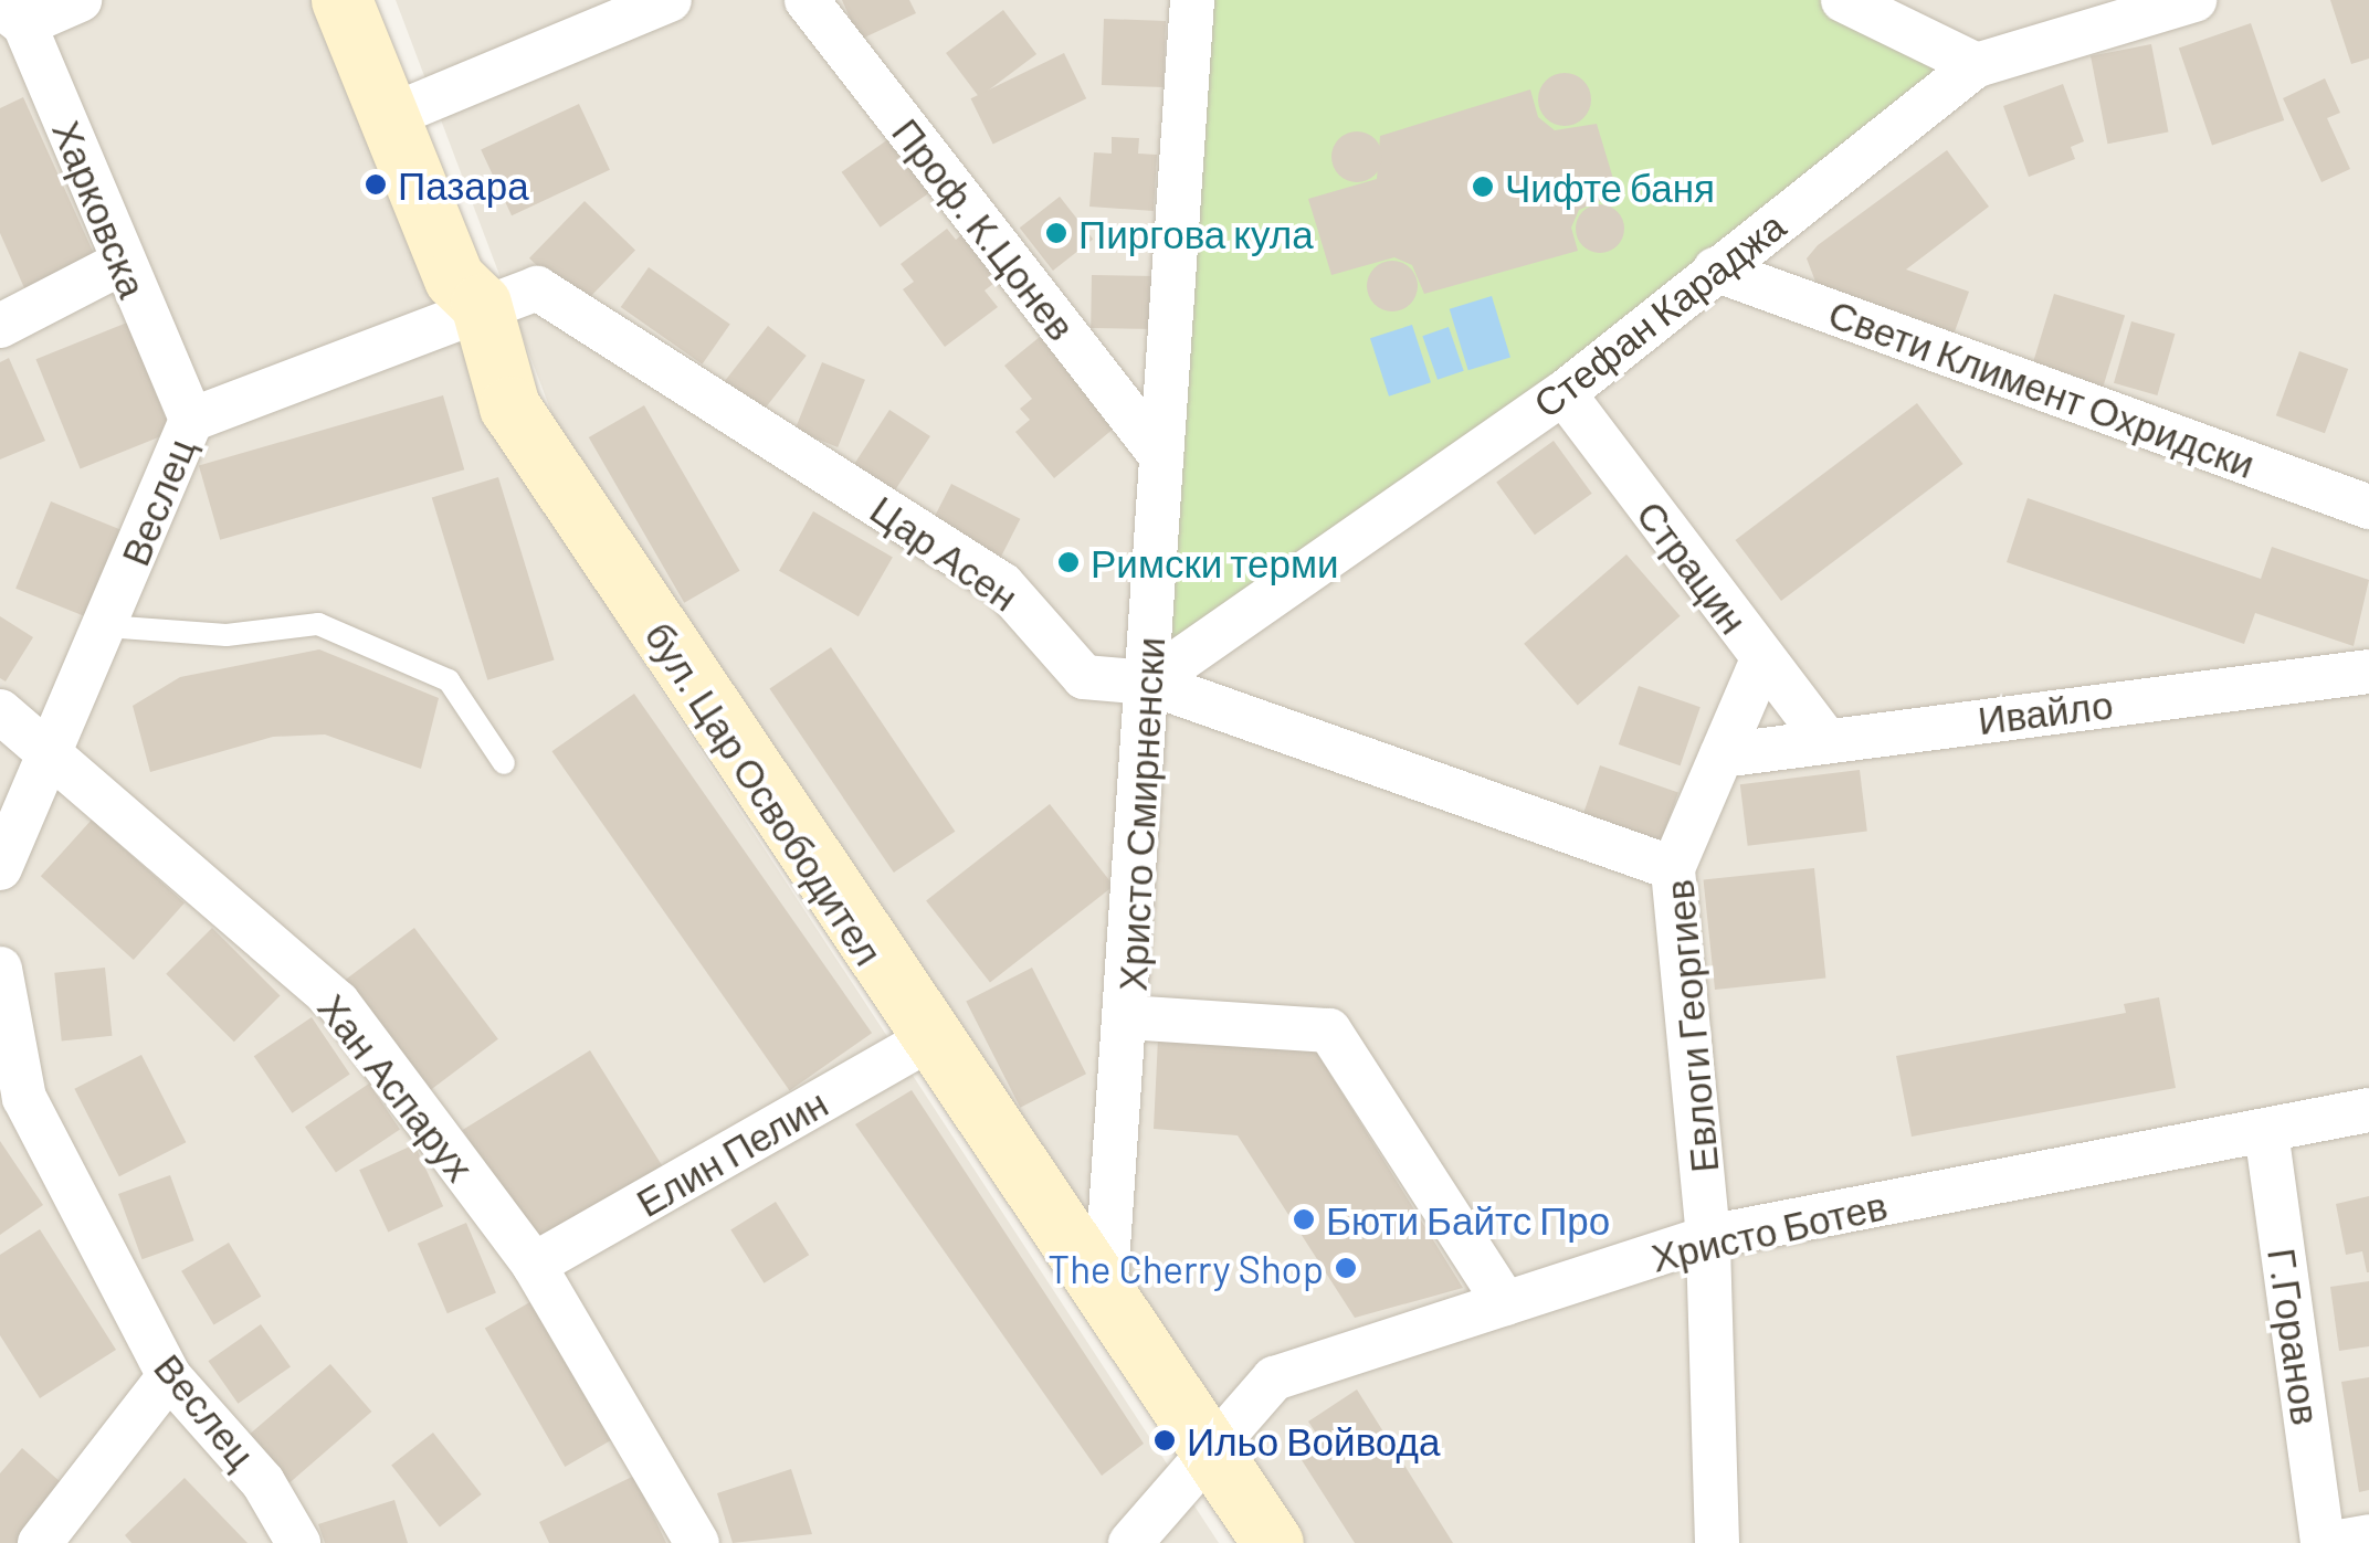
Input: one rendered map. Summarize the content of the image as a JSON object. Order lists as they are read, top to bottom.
{
  "streets": {
    "main road": ["бул. Цар Освободител"],
    "street": [
      "Харковска",
      "Проф. К.Цонев",
      "Стефан Караджа",
      "Свети Климент Охридски",
      "Веслец",
      "Цар Асен",
      "Страцин",
      "Ивайло",
      "Христо Смирненски",
      "Евлоги Георгиев",
      "Хан Аспарух",
      "Елин Пелин",
      "Христо Ботев",
      "Г.Горанов"
    ]
  },
  "crossings": [
    ["Харковска", "Веслец"],
    ["Проф. К.Цонев", "Христо Смирненски"],
    ["Стефан Караджа", "Свети Климент Охридски"],
    ["Стефан Караджа", "Цар Асен"],
    ["Стефан Караджа", "Страцин"],
    ["Стефан Караджа", "Христо Смирненски"],
    ["Веслец", "Цар Асен"],
    ["Веслец", "бул. Цар Освободител"],
    ["Веслец", "Хан Аспарух"],
    ["Цар Асен", "бул. Цар Освободител"],
    ["Цар Асен", "Христо Смирненски"],
    ["Цар Асен", "Евлоги Георгиев"],
    ["Страцин", "Ивайло"],
    ["Страцин", "Евлоги Георгиев"],
    ["Ивайло", "Евлоги Георгиев"],
    ["бул. Цар Освободител", "Христо Смирненски"],
    ["бул. Цар Освободител", "Елин Пелин"],
    ["бул. Цар Освободител", "Христо Ботев"],
    ["Евлоги Георгиев", "Христо Ботев"],
    ["Хан Аспарух", "Елин Пелин"],
    ["Христо Ботев", "Г.Горанов"]
  ],
  "places": [
    "Пазара",
    "Чифте баня",
    "Пиргова кула",
    "Римски терми",
    "Бюти Байтс Про",
    "The Cherry Shop",
    "Ильо Войвода"
  ]
}
